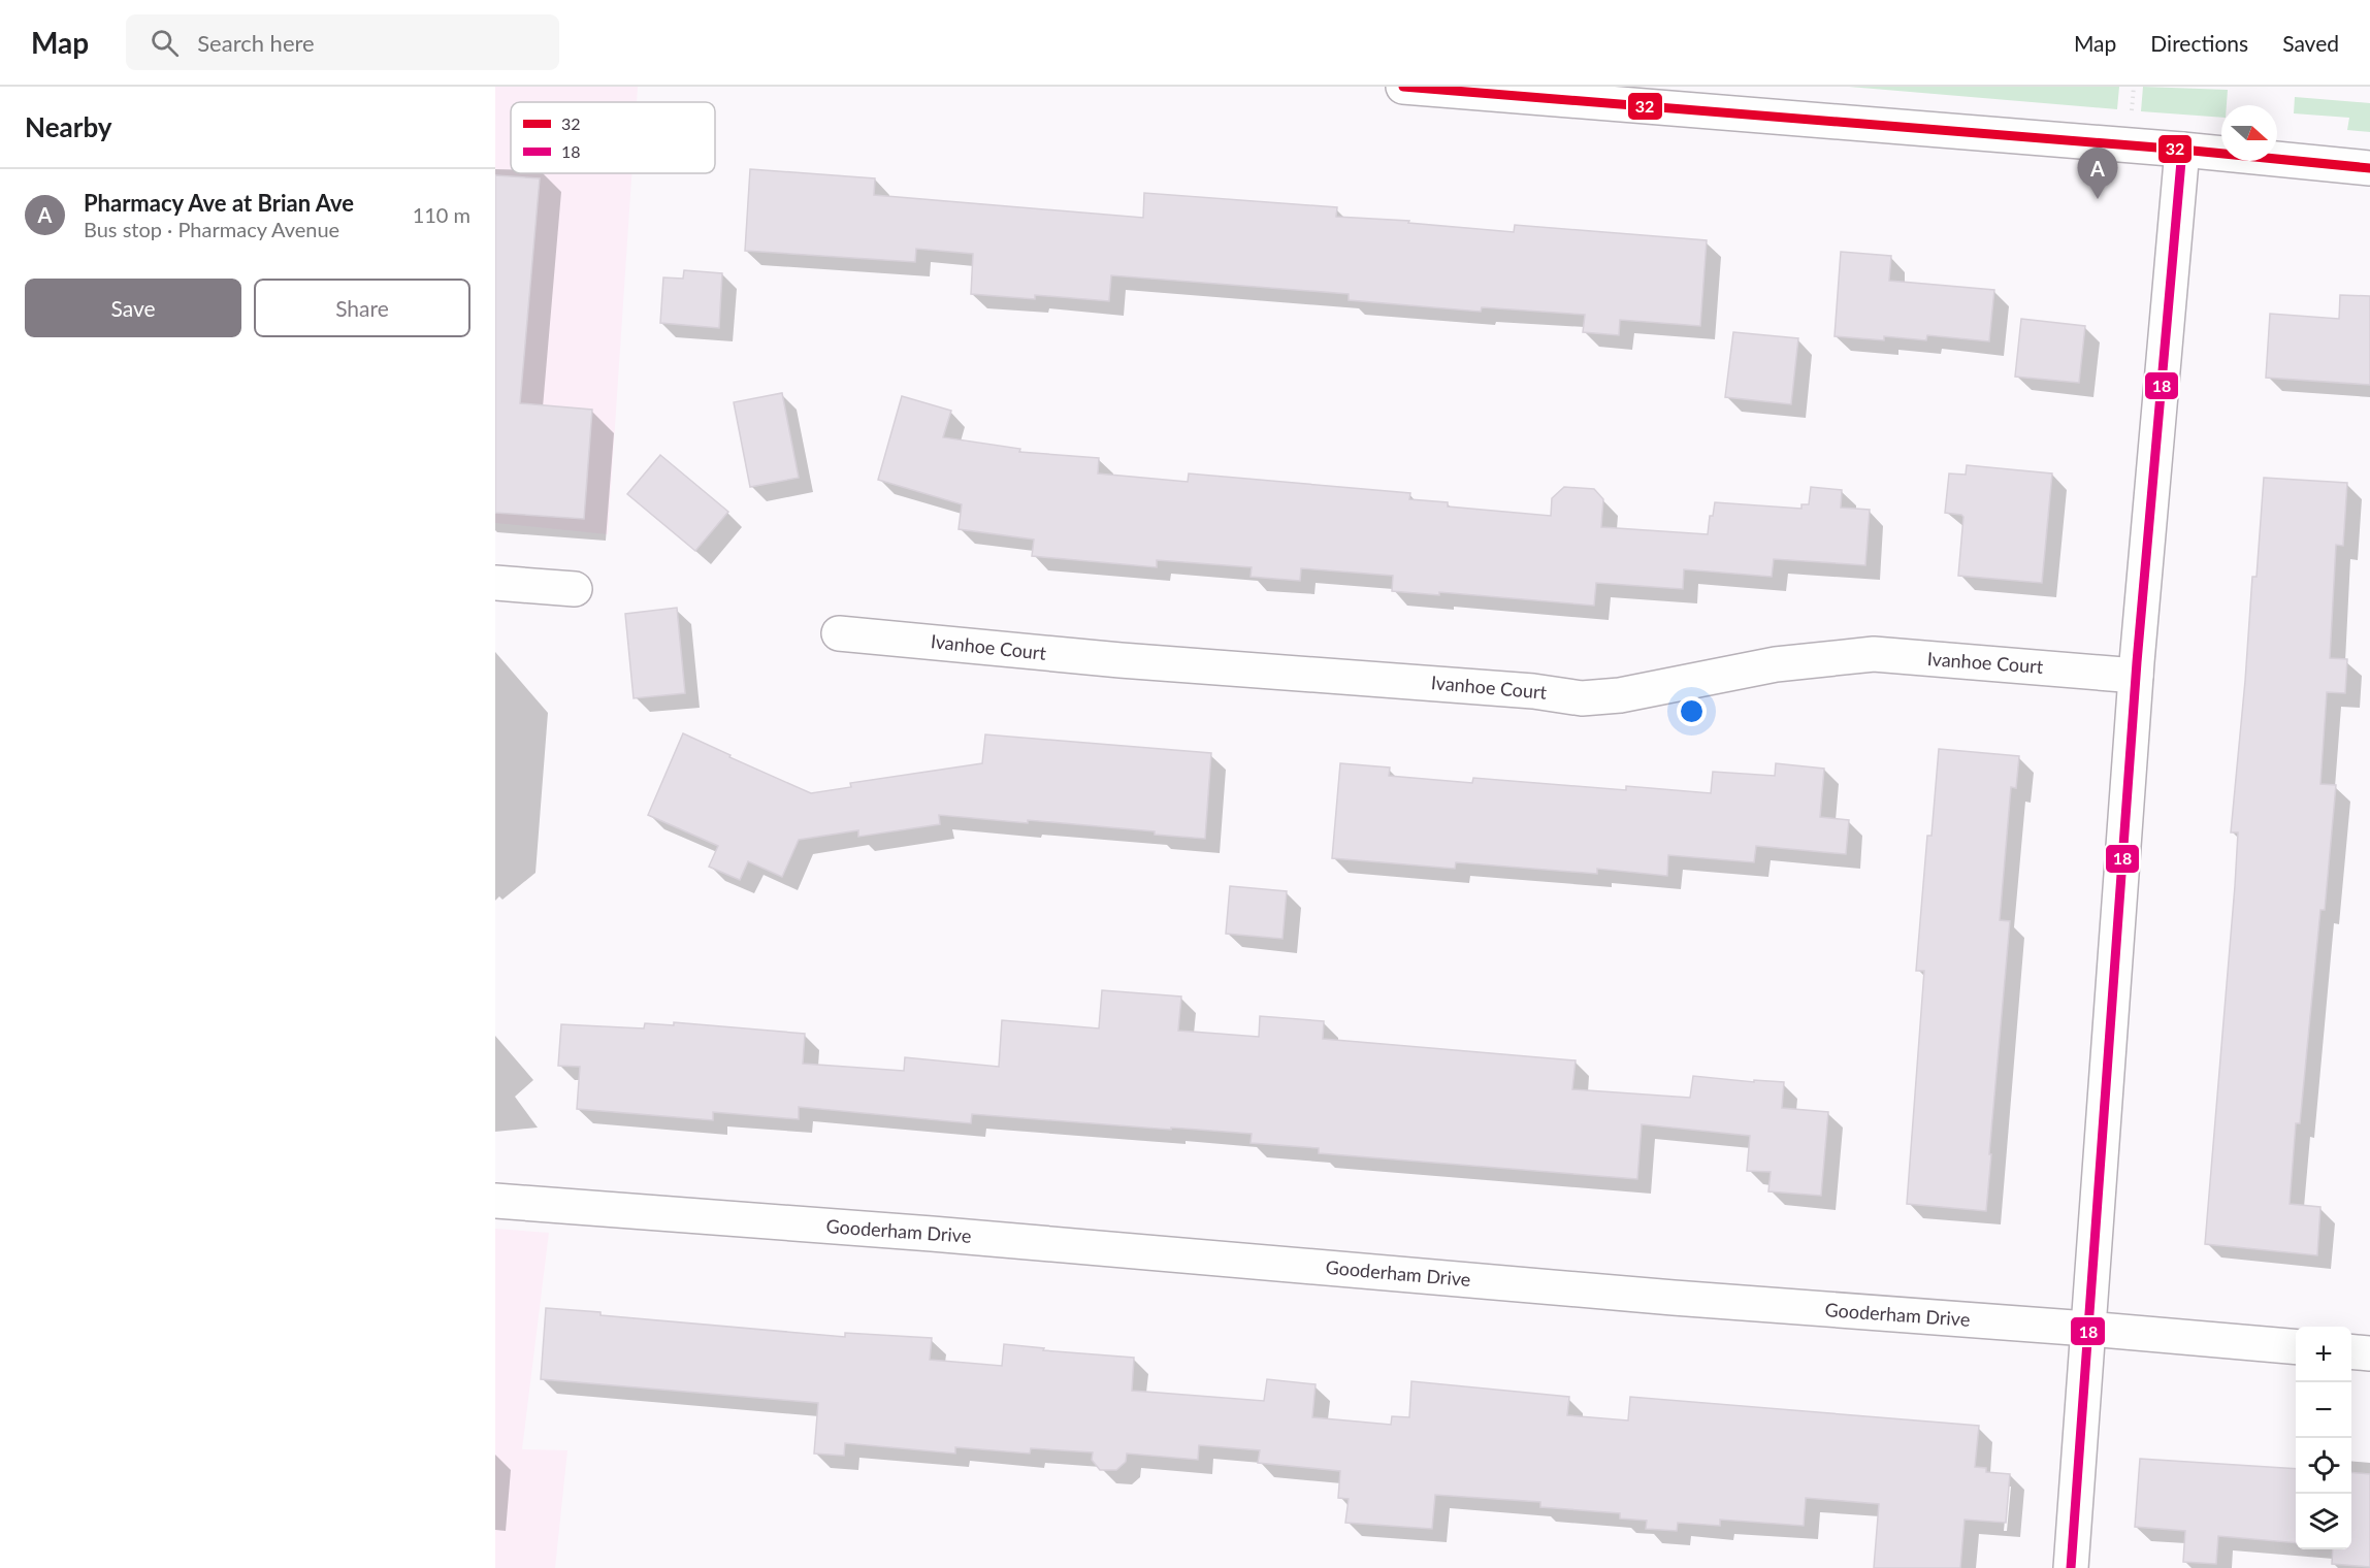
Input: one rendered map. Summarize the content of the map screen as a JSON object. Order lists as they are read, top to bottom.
{
  "streets": {
    "street": ["Ivanhoe Court", "Gooderham Drive"]
  },
  "lines": ["transit line 32", "transit line 18"],
  "legend": ["32", "18"],
  "north": "right",
  "page": {
    "header": "Map",
    "search": "Search here",
    "nav": ["Map", "Directions", "Saved"],
    "heading": "Nearby",
    "pins": "A",
    "list": [
      {
        "mark": "A",
        "name": "Pharmacy Ave at Brian Ave",
        "note": "Bus stop · Pharmacy Avenue",
        "value": "110 m"
      }
    ],
    "buttons": ["Save", "Share"],
    "map_buttons": ["+", "−"]
  }
}
